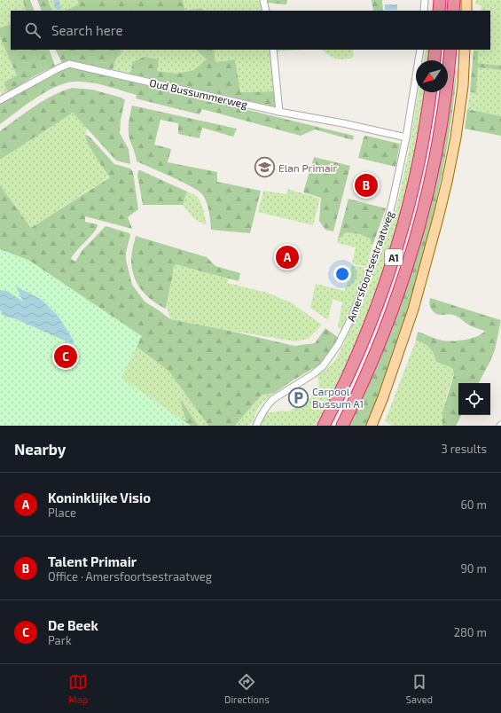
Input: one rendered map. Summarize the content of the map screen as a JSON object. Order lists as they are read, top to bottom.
{
  "streets": {
    "highway": ["A1"],
    "street": ["Oud Bussummerweg", "Amersfoortsestraatweg"]
  },
  "crossings": [
    ["Oud Bussummerweg", "Amersfoortsestraatweg"]
  ],
  "places": {
    "school or university": ["Elan Primair"],
    "parking": ["Carpool Bussum A1"]
  },
  "north": "bottom left",
  "page": {
    "search": "Search here",
    "pins": ["B", "A", "C"],
    "heading": ["Nearby", "3 results"],
    "list": [
      {
        "mark": "A",
        "name": "Koninklijke Visio",
        "note": "Place",
        "value": "60 m"
      },
      {
        "mark": "B",
        "name": "Talent Primair",
        "note": "Office · Amersfoortsestraatweg",
        "value": "90 m"
      },
      {
        "mark": "C",
        "name": "De Beek",
        "note": "Park",
        "value": "280 m"
      }
    ],
    "nav": ["Map", "Directions", "Saved"]
  }
}
